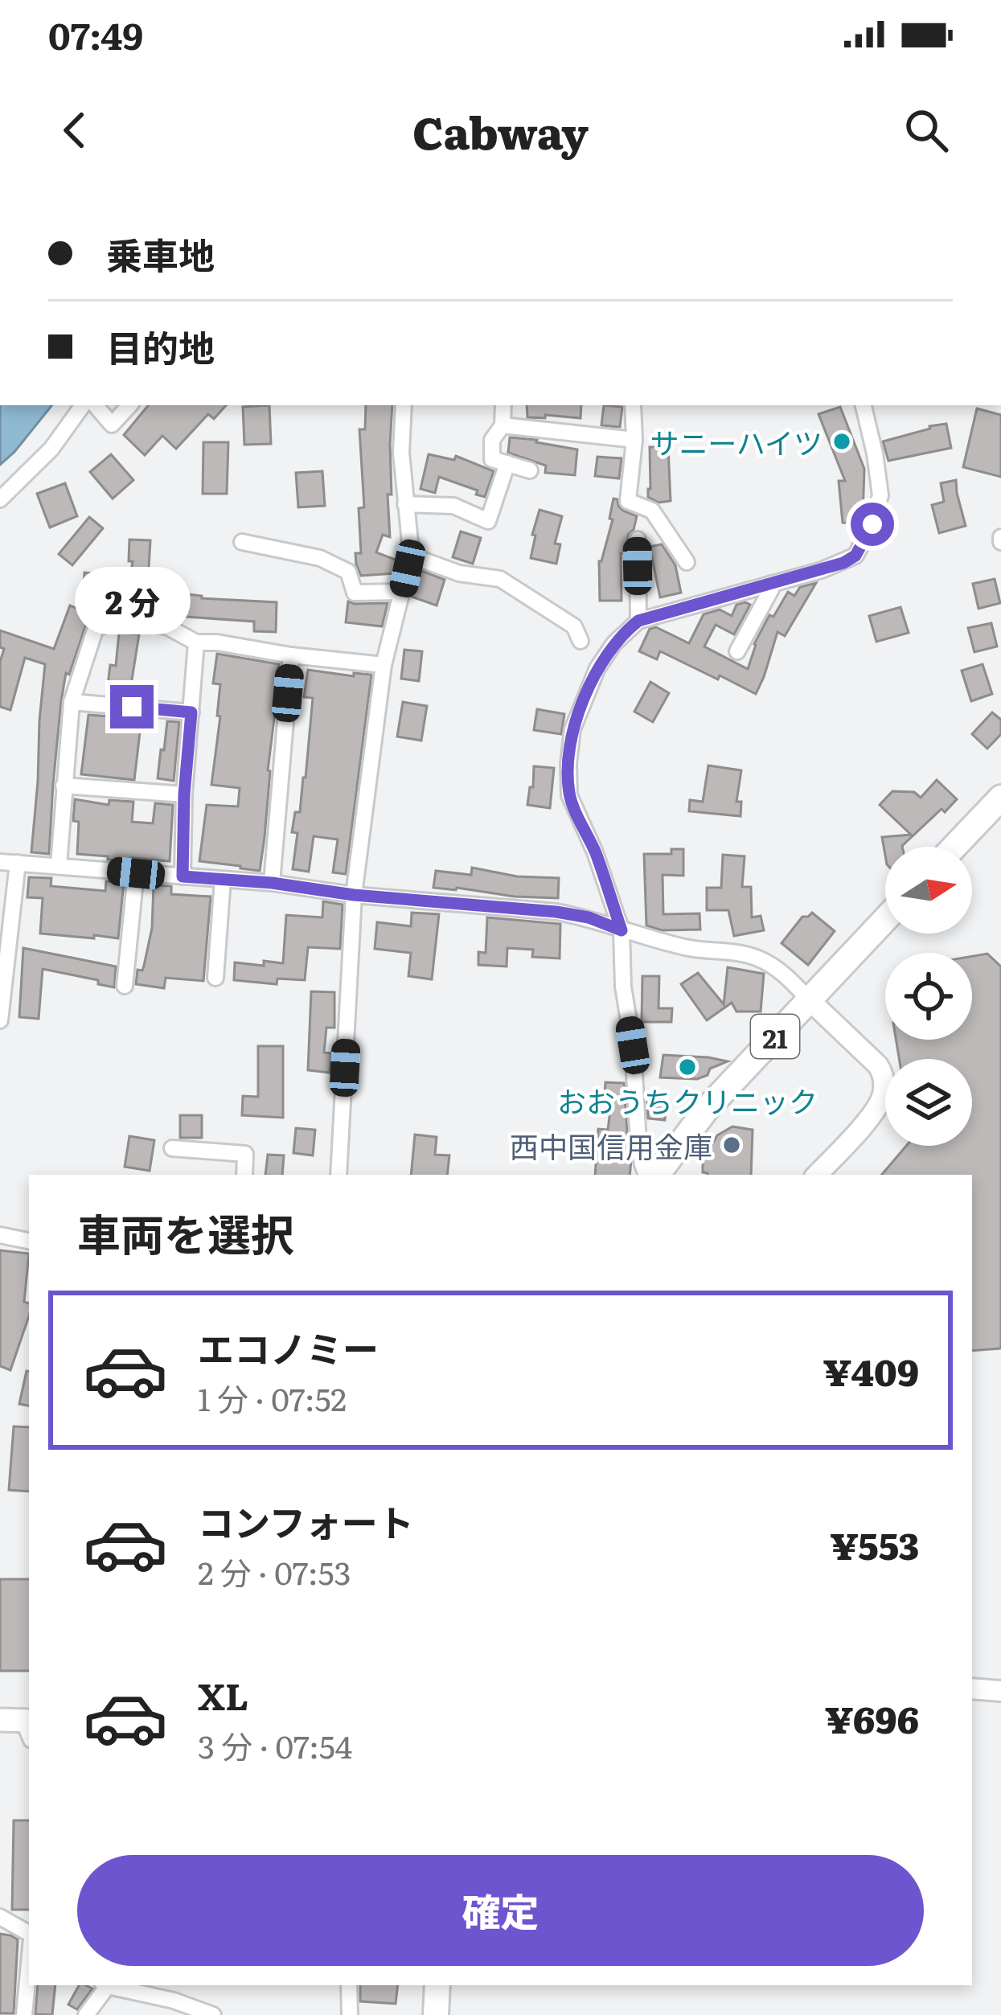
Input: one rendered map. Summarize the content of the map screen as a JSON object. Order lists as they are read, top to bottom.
{
  "streets": {
    "main road": ["21"]
  },
  "places": ["サニーハイツ", "おおうちクリニック", "西中国信用金庫"],
  "north": "right",
  "page": {
    "status": "07:49",
    "header": "Cabway",
    "banner": ["乗車地", "目的地"],
    "bubble": "2 分",
    "heading": "車両を選択",
    "list": [
      {
        "name": "エコノミー",
        "note": "1 分 · 07:52",
        "value": "¥409"
      },
      {
        "name": "コンフォート",
        "note": "2 分 · 07:53",
        "value": "¥553"
      },
      {
        "name": "XL",
        "note": "3 分 · 07:54",
        "value": "¥696"
      }
    ],
    "buttons": "確定"
  }
}
